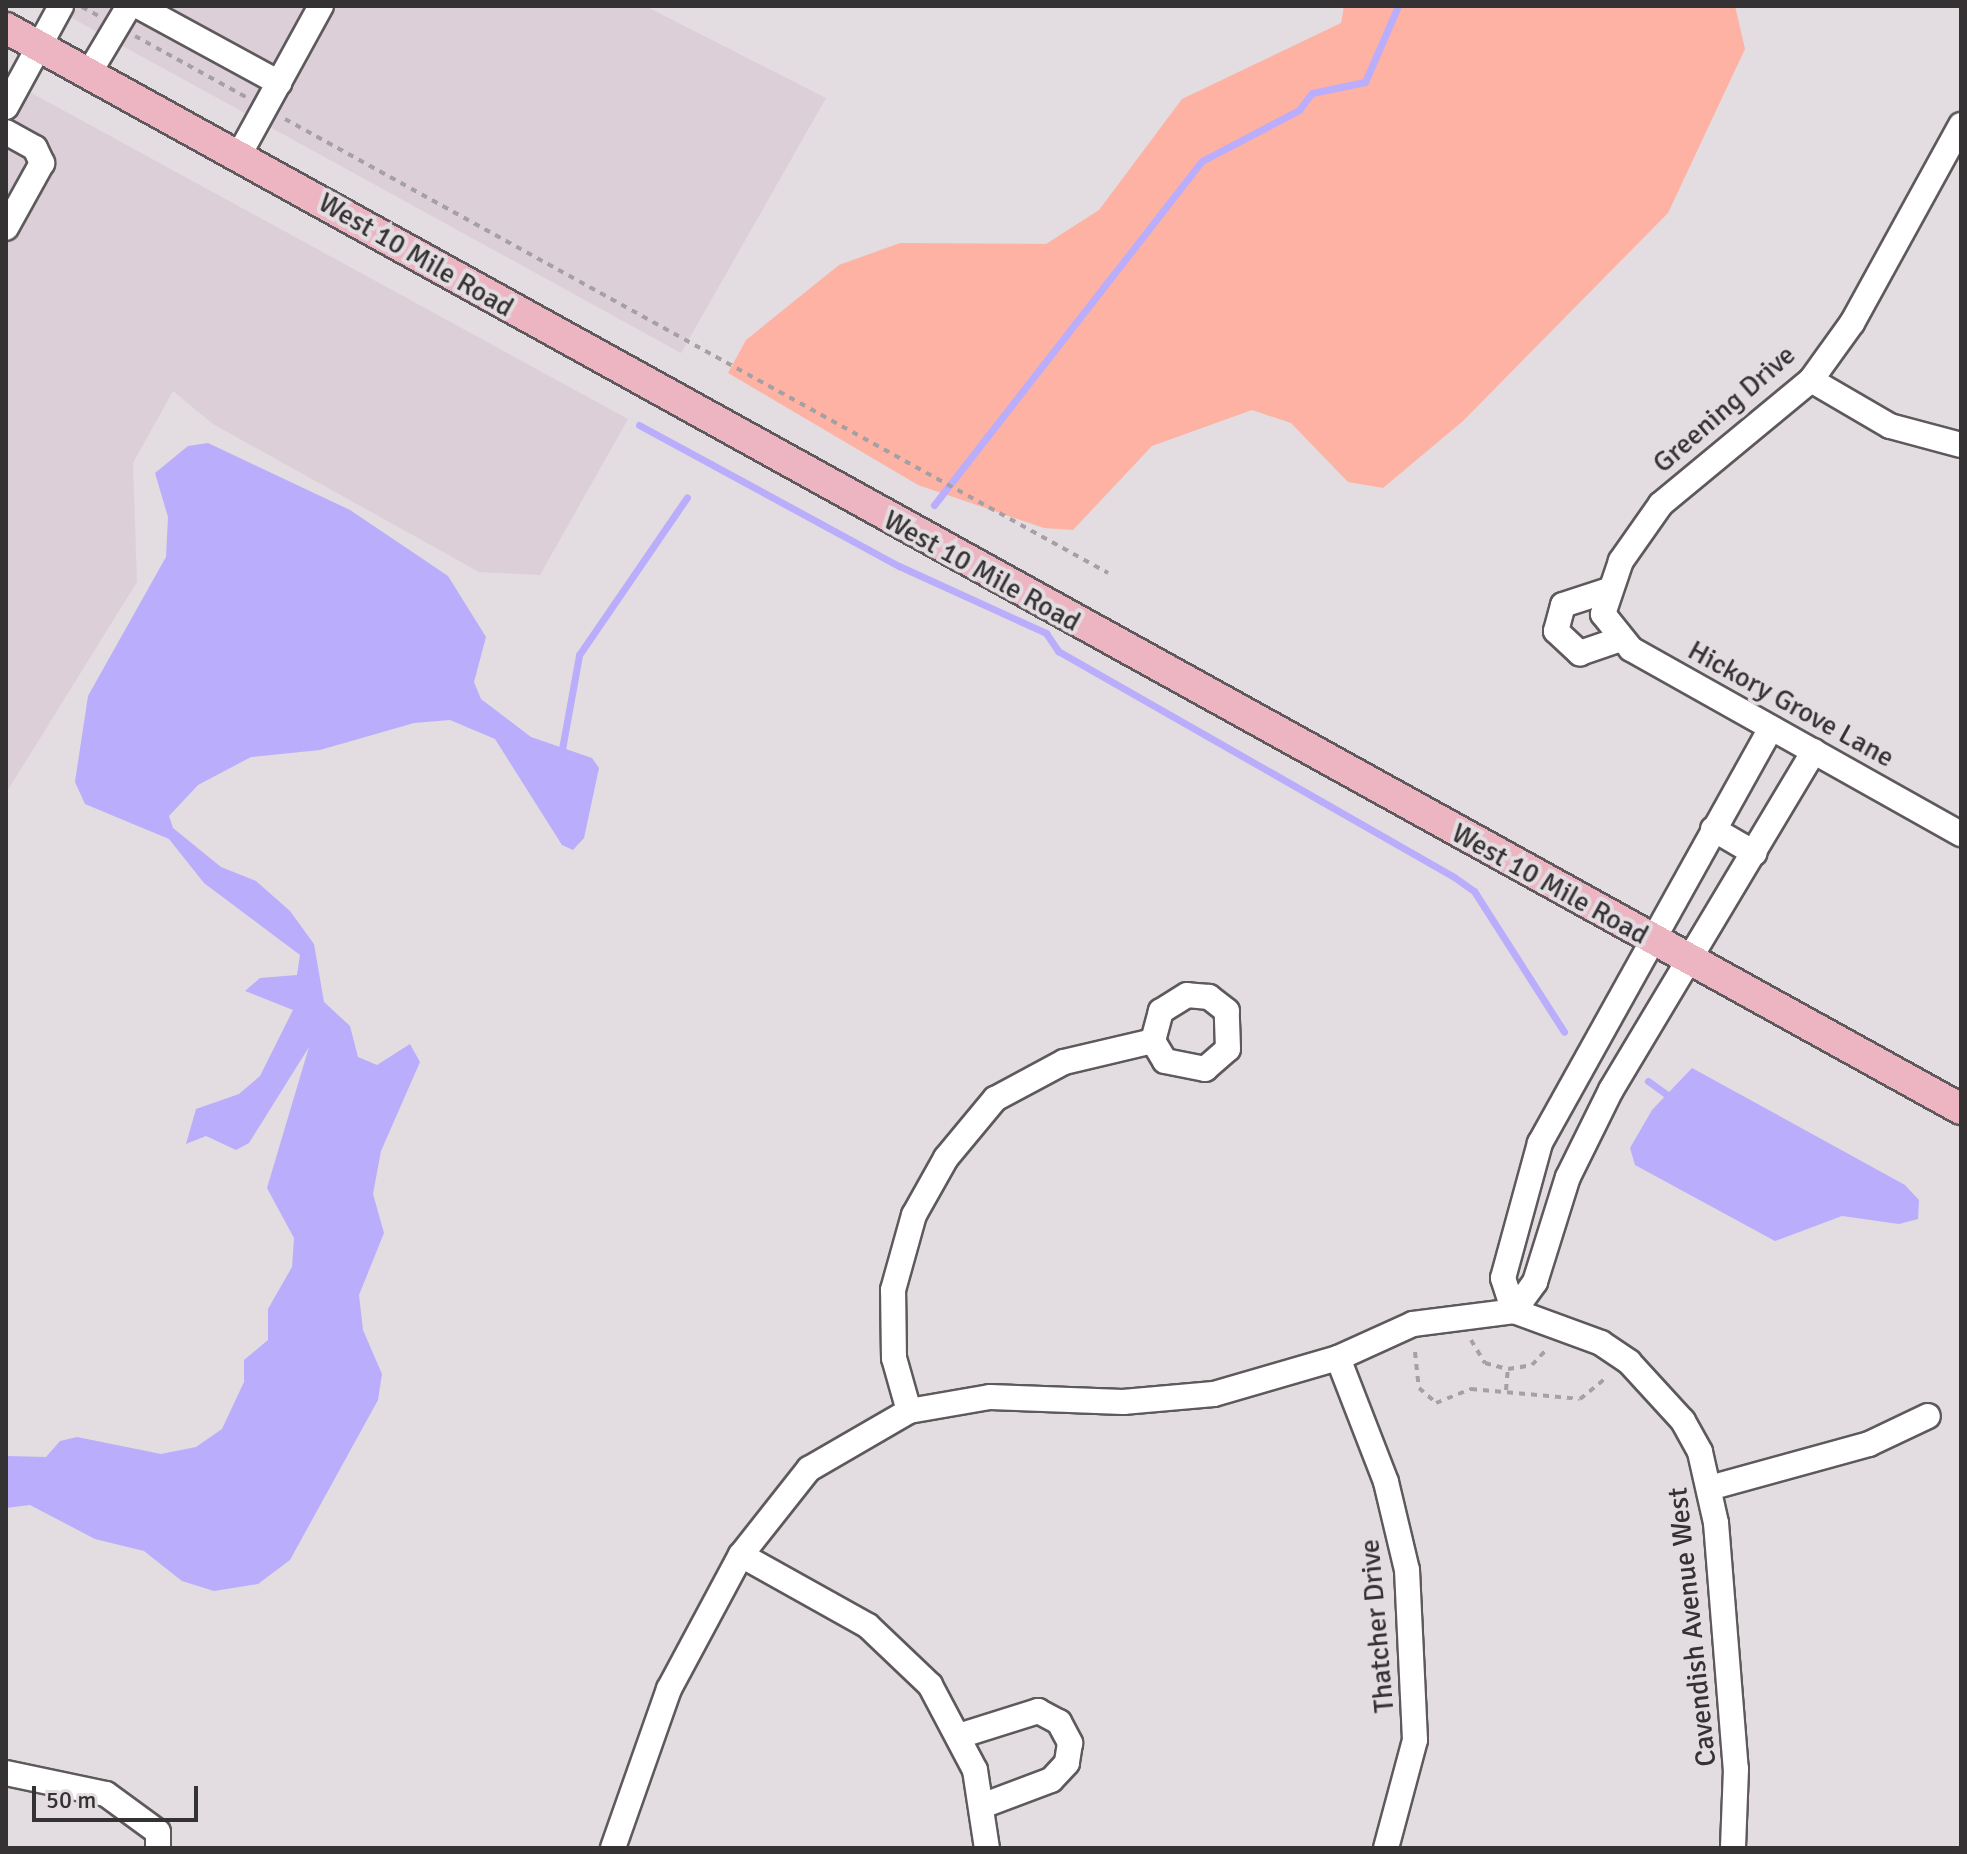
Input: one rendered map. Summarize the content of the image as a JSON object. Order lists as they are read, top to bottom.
{
  "streets": {
    "main road": ["West 10 Mile Road"],
    "street": [
      "Greening Drive",
      "Hickory Grove Lane",
      "Thatcher Drive",
      "Cavendish Avenue West"
    ]
  },
  "scale_bar": "50 m"
}
